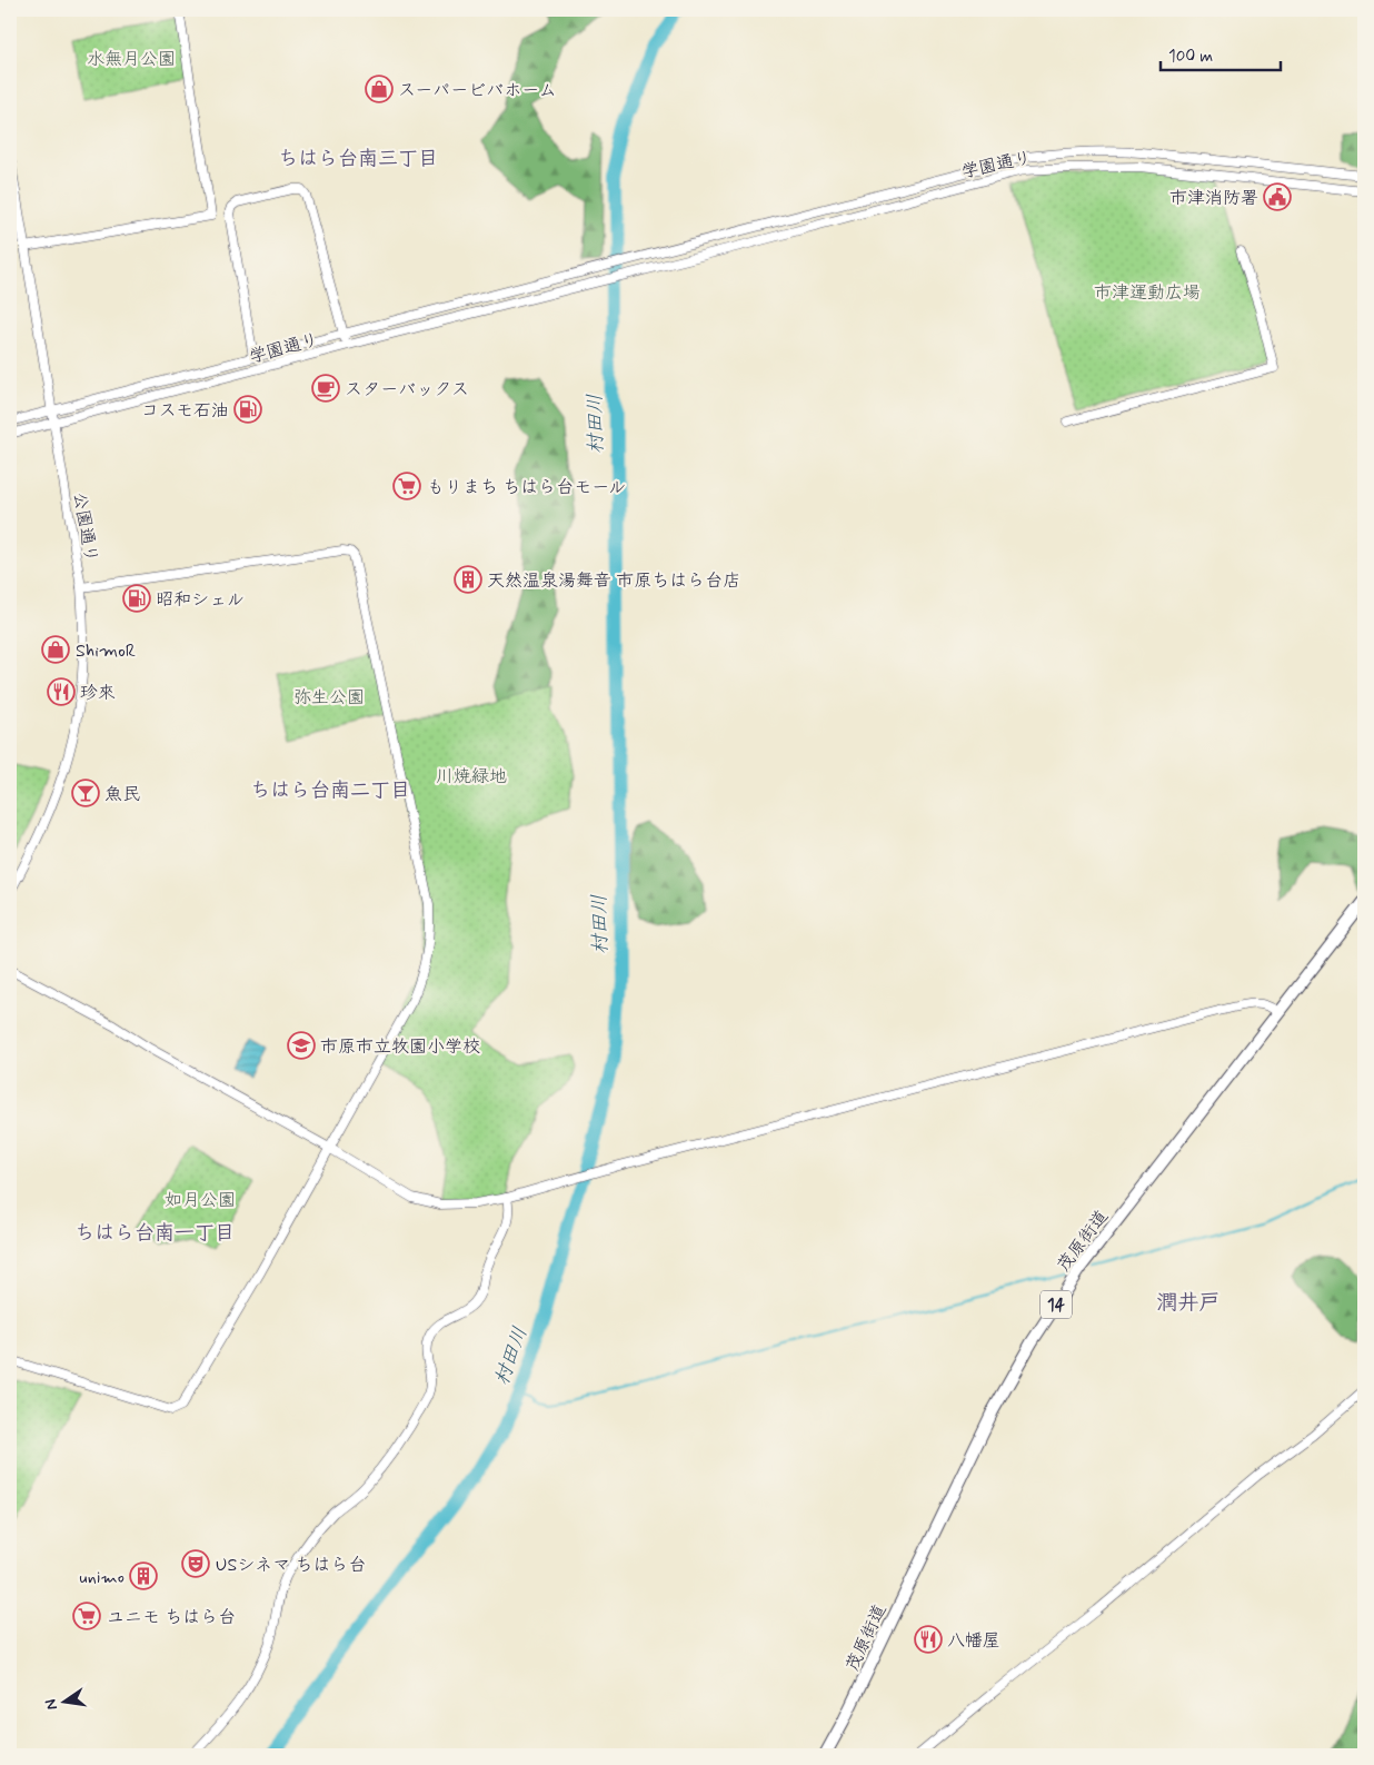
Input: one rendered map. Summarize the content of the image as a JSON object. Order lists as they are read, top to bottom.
{
  "streets": {
    "main road": ["茂原街道", "14"],
    "street": ["学園通り", "公園通り"]
  },
  "crossings": [
    ["学園通り", "公園通り"]
  ],
  "districts": [
    "ちはら台南三丁目",
    "ちはら台南二丁目",
    "ちはら台南一丁目",
    "潤井戸"
  ],
  "water": ["村田川"],
  "parks": [
    "水無月公園",
    "市津運動広場",
    "弥生公園",
    "川焼緑地",
    "如月公園"
  ],
  "places": {
    "shop": ["スーパービバホーム", "ShimoR"],
    "public building": ["市津消防署"],
    "cafe": ["スターバックス"],
    "fuel station": ["コスモ石油", "昭和シェル"],
    "supermarket": ["もりまち ちはら台モール", "ユニモ ちはら台"],
    "building": ["天然温泉湯舞音 市原ちはら台店", "unimo"],
    "restaurant": ["珍來", "八幡屋"],
    "bar": ["魚民"],
    "school or university": ["市原市立牧園小学校"],
    "theatre": ["USシネマ ちはら台"]
  },
  "scale_bar": "100 m",
  "north": "left"
}
